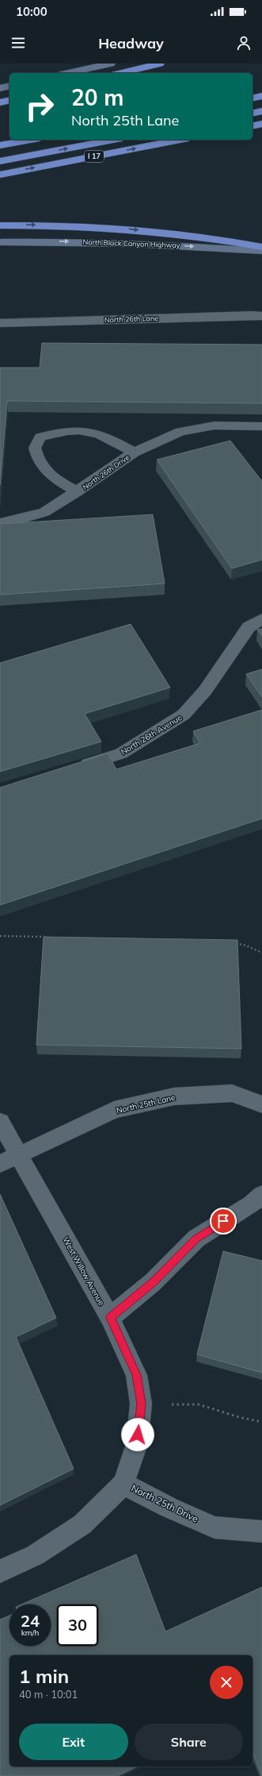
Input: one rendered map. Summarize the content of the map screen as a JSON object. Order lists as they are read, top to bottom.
{
  "streets": {
    "highway": ["I 17"],
    "main road": ["North Black Canyon Highway"],
    "street": [
      "North 26th Lane",
      "North 26th Drive",
      "North 26th Avenue",
      "North 25th Lane",
      "West Willow Avenue",
      "North 25th Drive"
    ]
  },
  "crossings": [
    ["North 25th Lane", "West Willow Avenue"],
    ["West Willow Avenue", "North 25th Drive"]
  ],
  "one_way": ["North Black Canyon Highway"],
  "page": {
    "status": "10:00",
    "header": "Headway",
    "turn": ["20 m", "North 25th Lane"],
    "speed": "24 km/h",
    "limit": "30",
    "heading": ["1 min", "40 m · 10:01"],
    "buttons": ["Exit", "Share"]
  }
}
